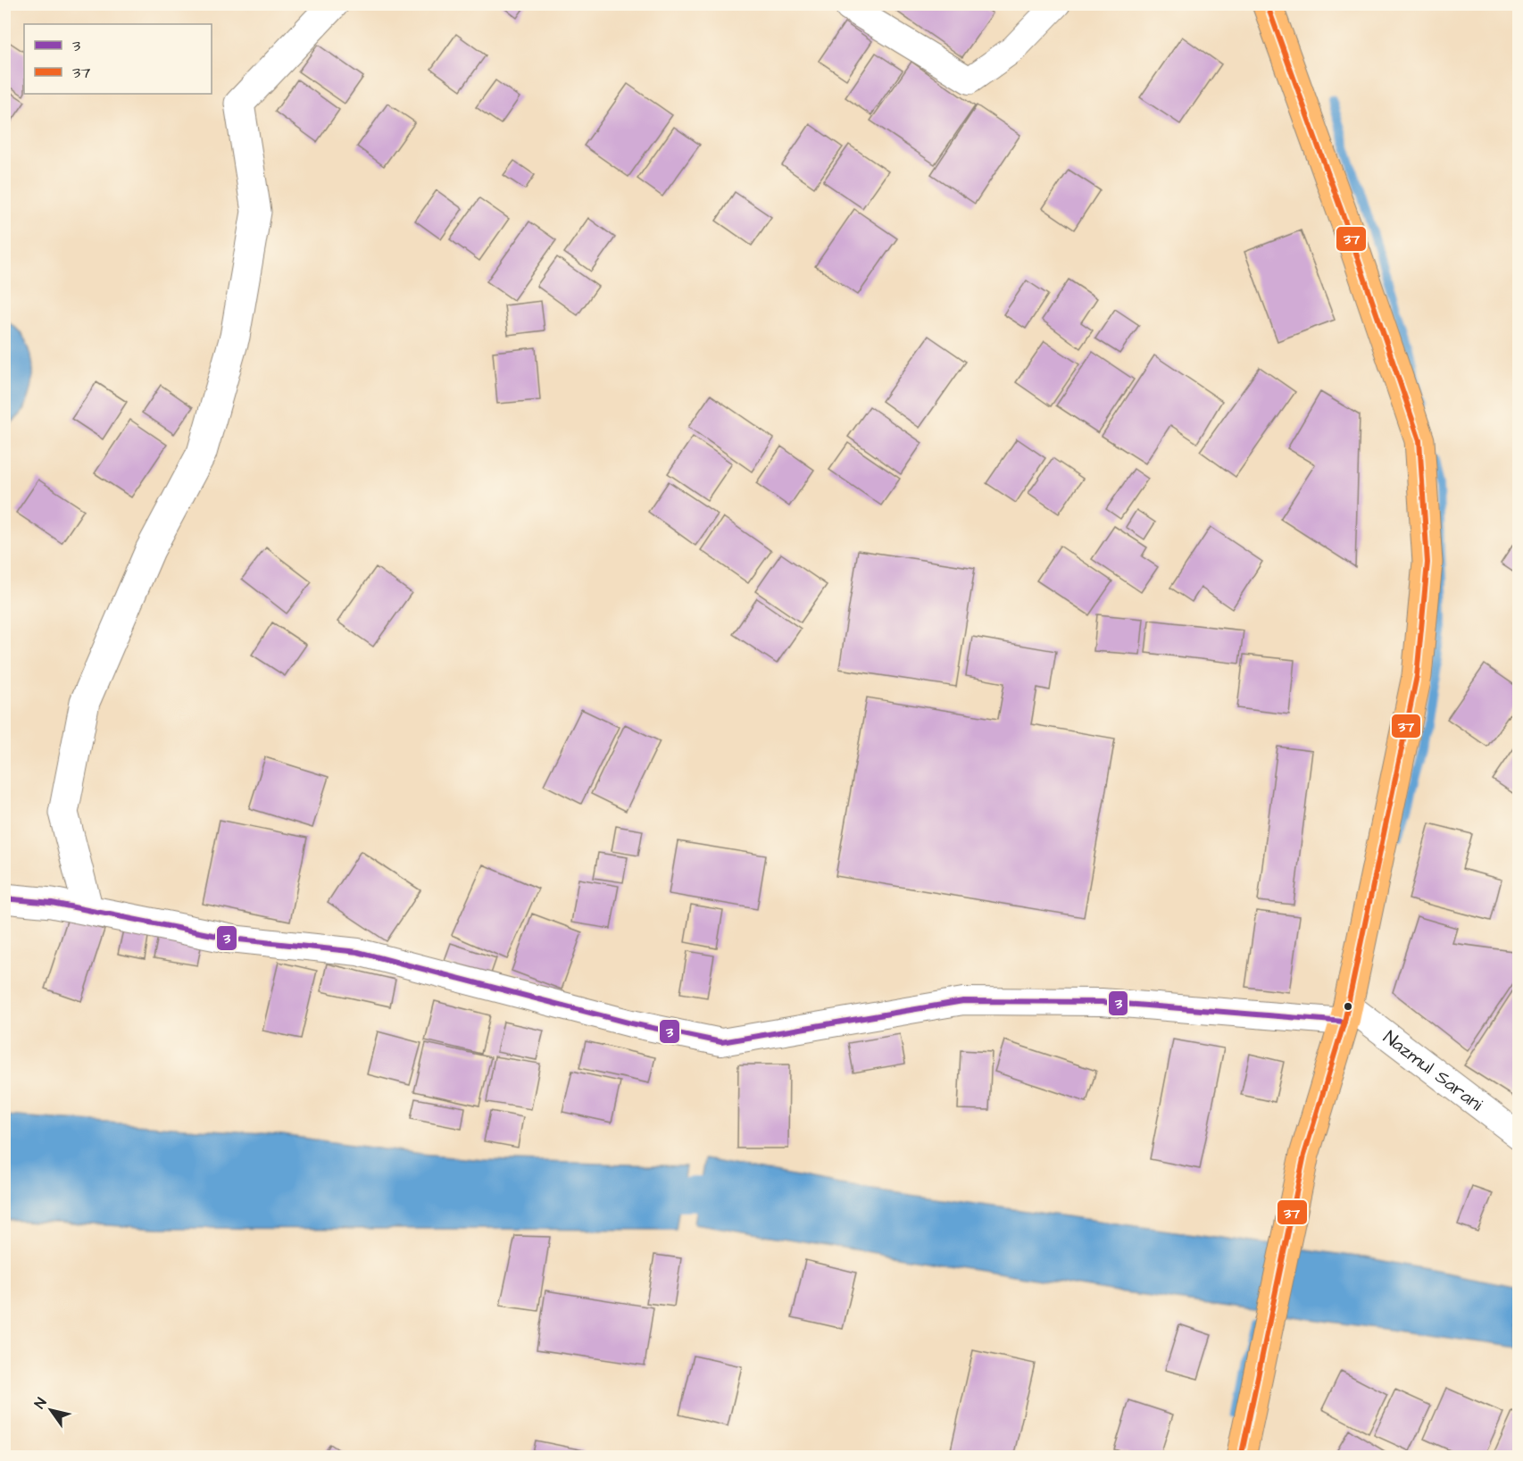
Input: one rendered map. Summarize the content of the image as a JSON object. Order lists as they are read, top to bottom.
{
  "streets": {
    "street": ["Nazmul Sarani"]
  },
  "lines": ["transit line 37", "transit line 3"],
  "legend": ["3", "37"],
  "north": "top left"
}
